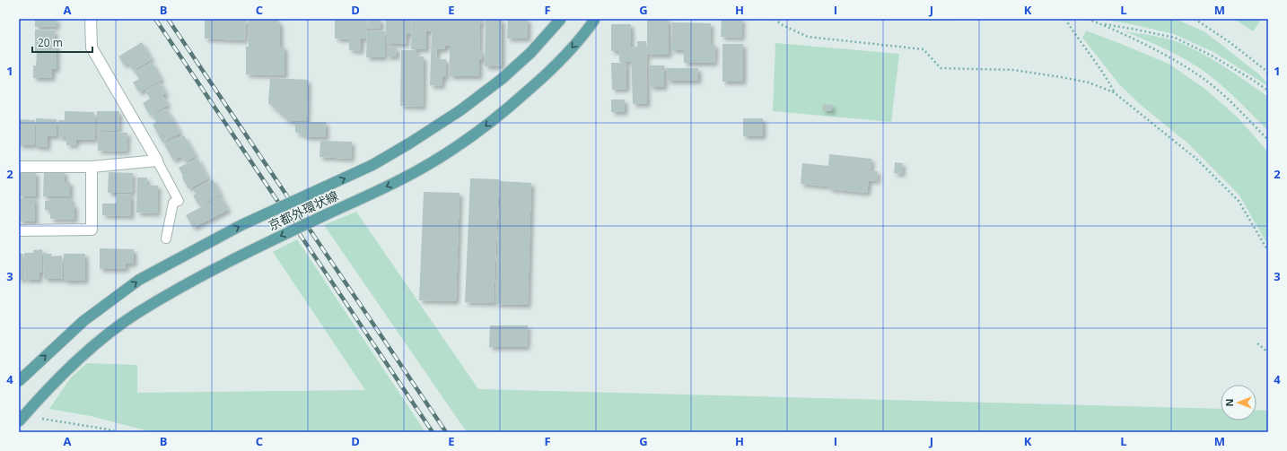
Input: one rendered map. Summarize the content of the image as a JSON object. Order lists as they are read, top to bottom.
{
  "streets": {
    "main road": ["京都外環状線"]
  },
  "scale_bar": "20 m",
  "north": "left",
  "grid": {
    "columns": [
      "A",
      "B",
      "C",
      "D",
      "E",
      "F",
      "G",
      "H",
      "I",
      "J",
      "K",
      "L",
      "M"
    ],
    "rows": [
      "1",
      "2",
      "3",
      "4"
    ]
  }
}
